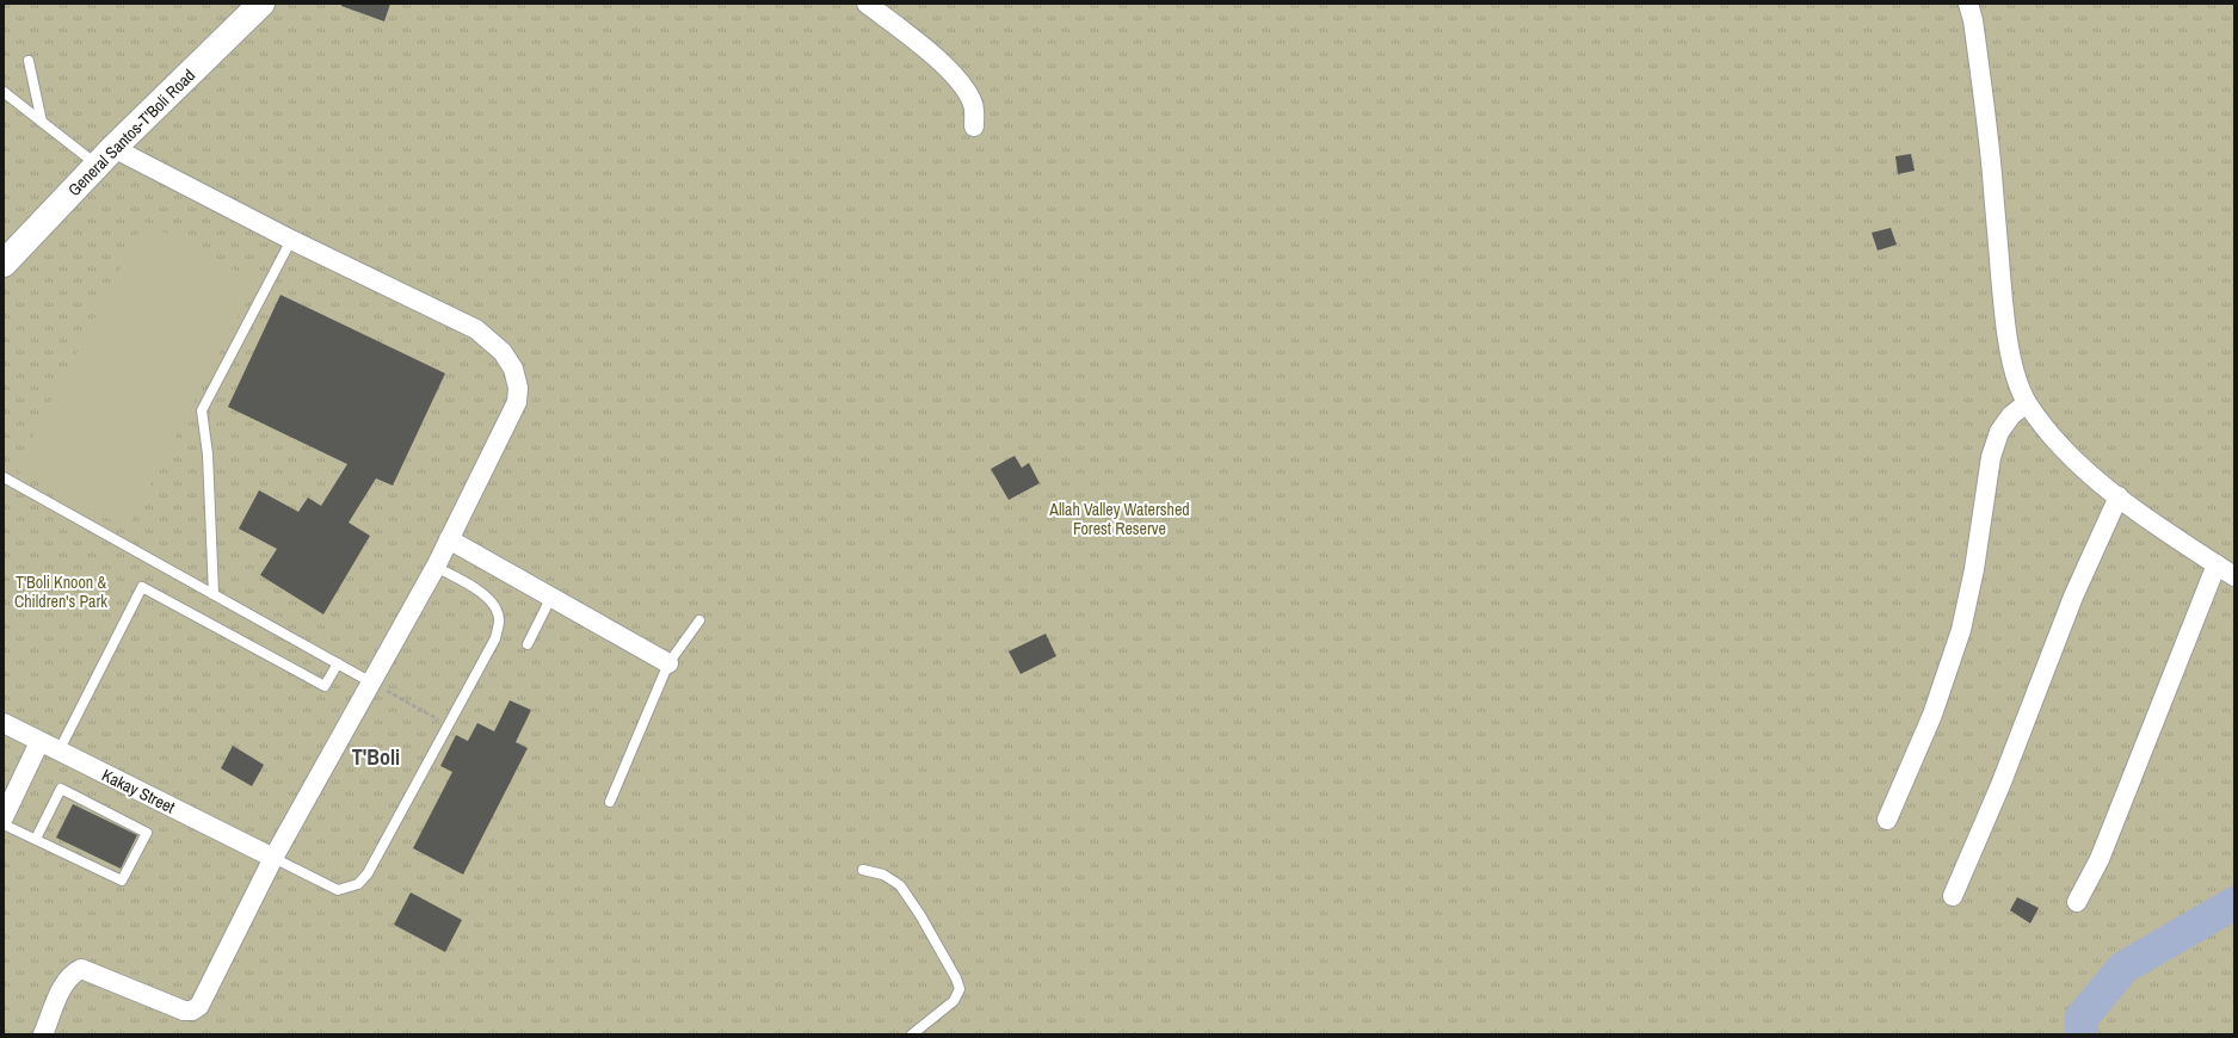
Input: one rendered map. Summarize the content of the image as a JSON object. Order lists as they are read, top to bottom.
{
  "streets": {
    "main road": ["General Santos-T'Boli Road"],
    "street": ["Kakay Street"]
  },
  "districts": ["T'Boli"],
  "parks": ["Allah Valley Watershed Forest Reserve", "T'Boli Knoon & Children's Park"]
}
